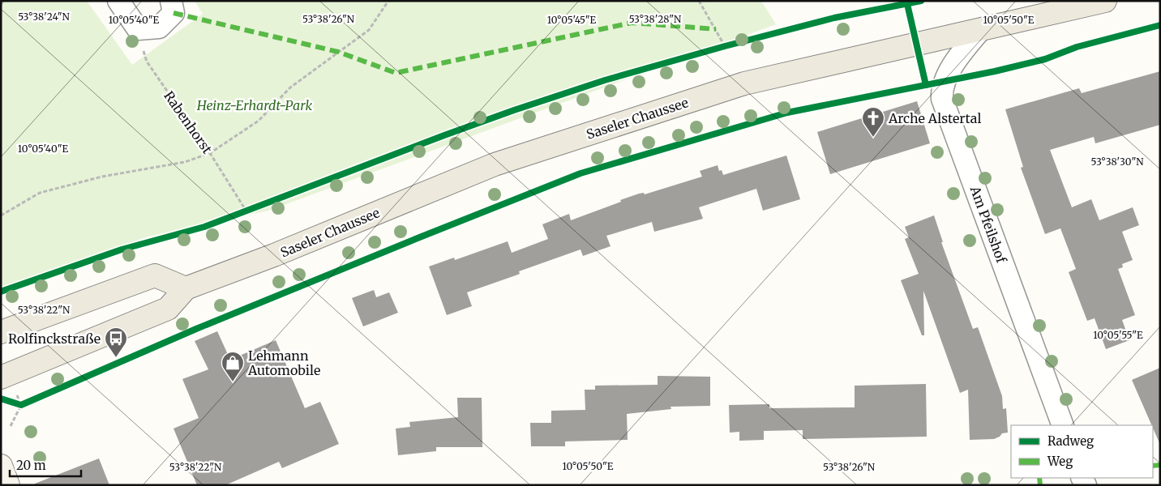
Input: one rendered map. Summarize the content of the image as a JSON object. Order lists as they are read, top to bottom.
{
  "streets": {
    "main road": ["Saseler Chaussee"],
    "street": ["Am Pfeilshof"],
    "path": ["Rabenhorst"]
  },
  "crossings": [
    ["Saseler Chaussee", "Am Pfeilshof"]
  ],
  "parks": ["Heinz-Erhardt-Park"],
  "places": {
    "church": ["Arche Alstertal"],
    "bus stop": ["Rolfinckstraße"],
    "shop": ["Lehmann Automobile"]
  },
  "legend": ["Radweg", "Weg"],
  "scale_bar": "20 m",
  "coordinates": [
    "53°38'24\"N",
    "53°38'26\"N",
    "53°38'28\"N",
    "10°05'40\"E",
    "10°05'45\"E",
    "10°05'50\"E",
    "53°38'30\"N",
    "53°38'22\"N",
    "10°05'55\"E"
  ]
}
